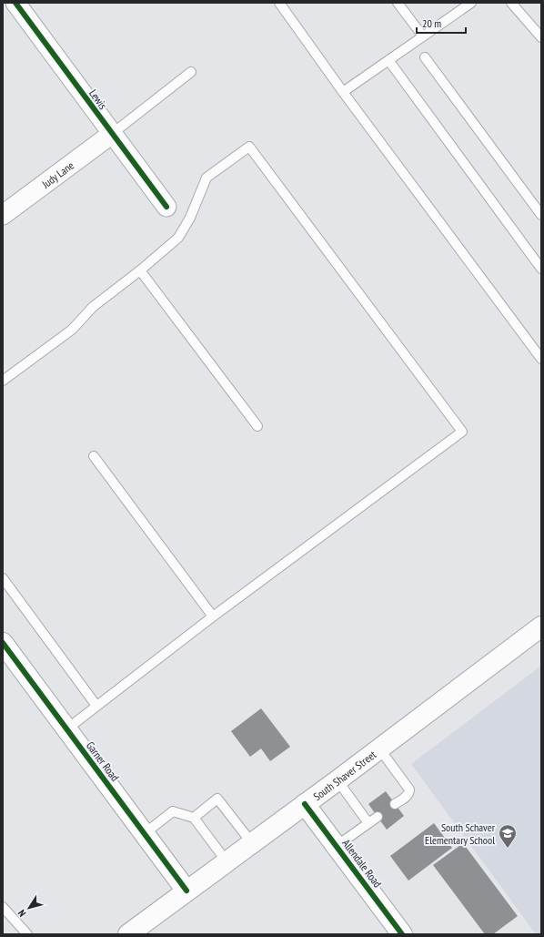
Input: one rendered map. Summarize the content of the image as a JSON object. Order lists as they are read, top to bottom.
{
  "streets": {
    "main road": ["Garner Road", "South Shaver Street", "Allendale Road"],
    "street": ["Lewis", "Judy Lane"]
  },
  "crossings": [
    ["Lewis", "Judy Lane"],
    ["Garner Road", "South Shaver Street"],
    ["South Shaver Street", "Allendale Road"]
  ],
  "places": {
    "school or university": ["South Schaver Elementary School"]
  },
  "scale_bar": "20 m",
  "north": "bottom left"
}
